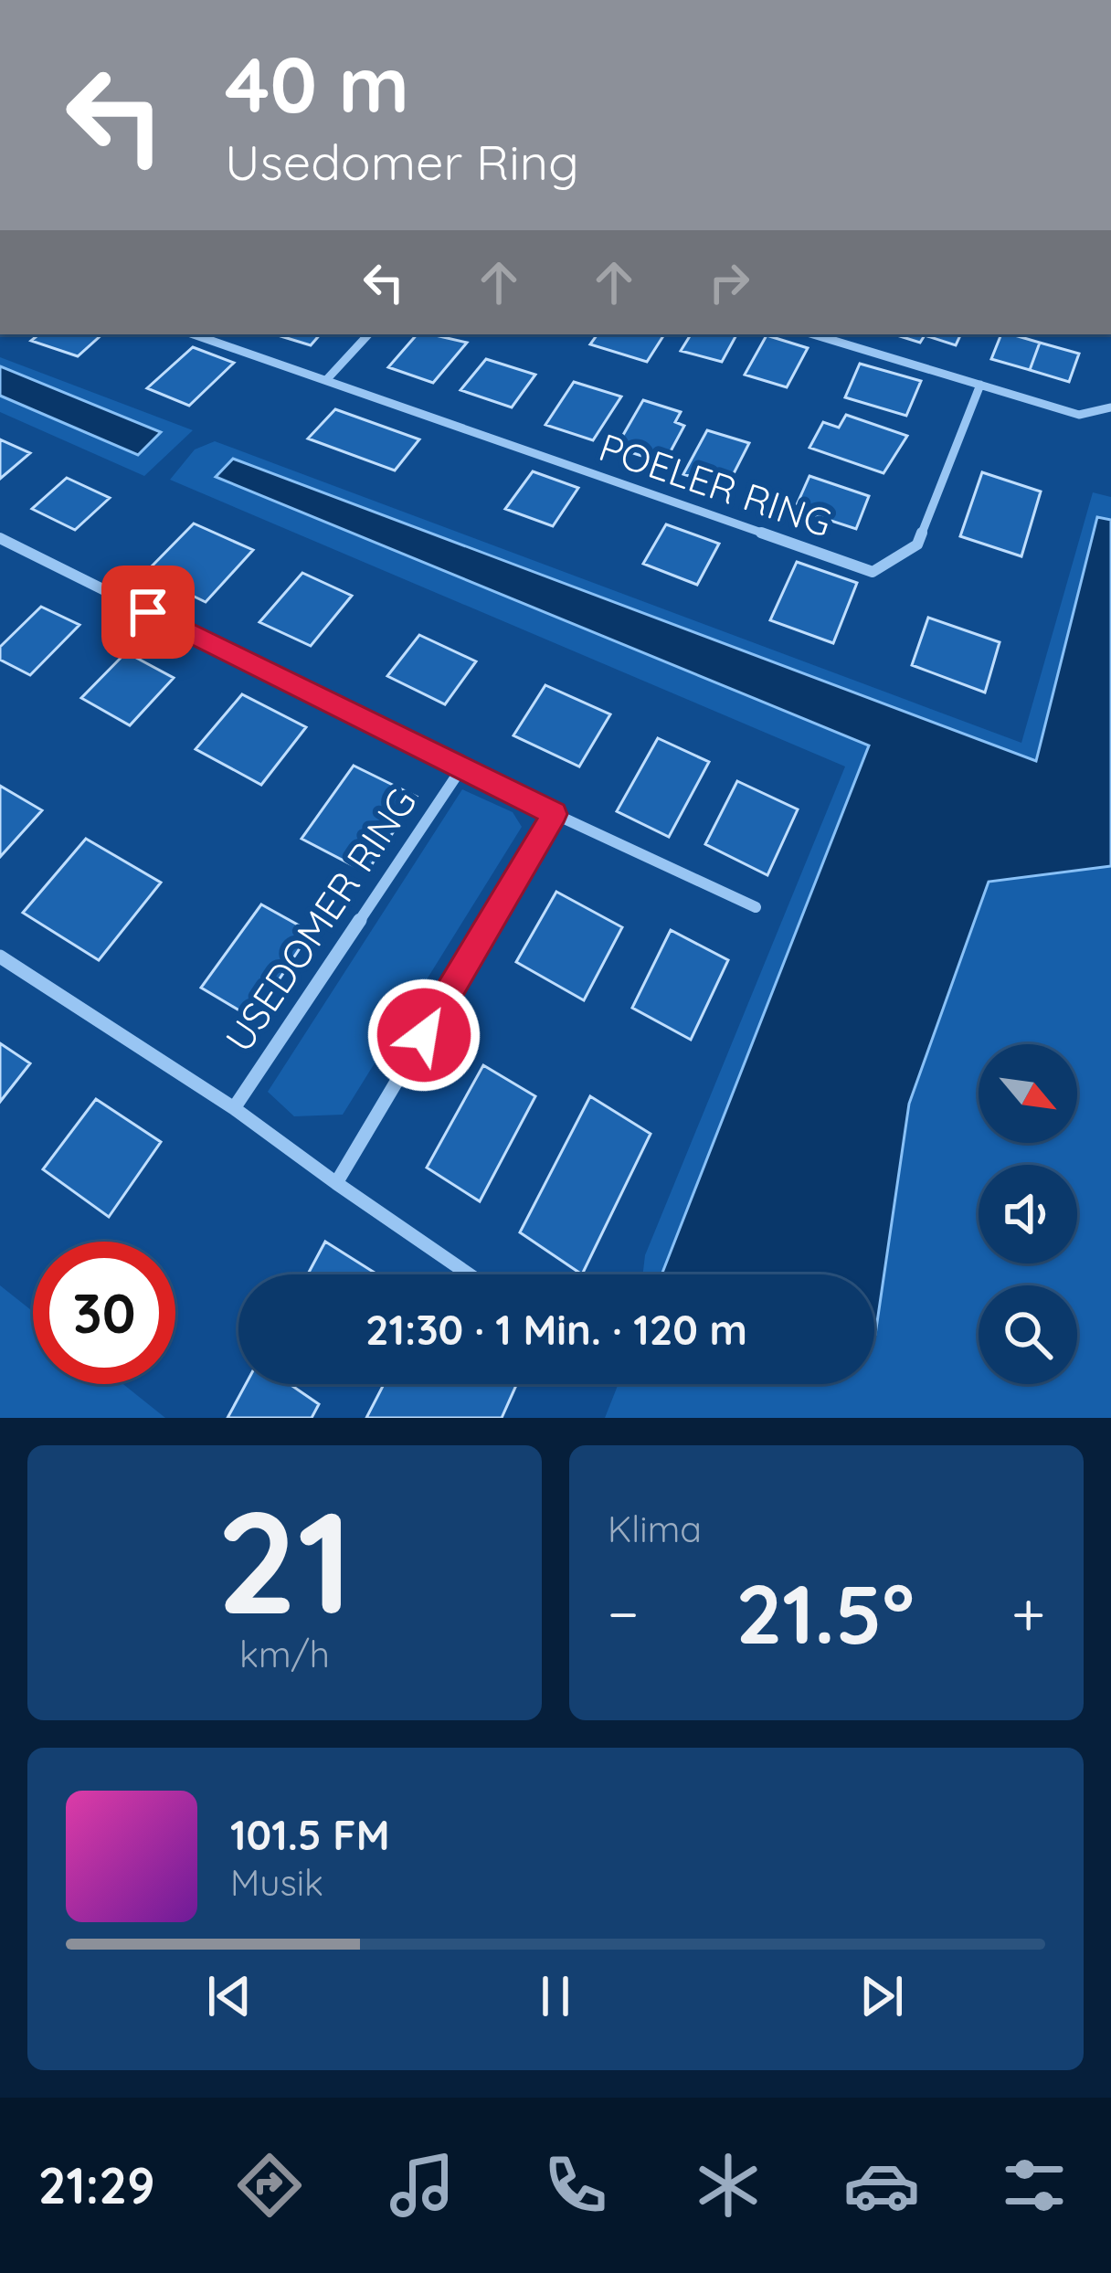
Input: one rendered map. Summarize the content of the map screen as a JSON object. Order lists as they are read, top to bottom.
{
  "streets": {
    "street": ["POELER RING", "USEDOMER RING"]
  },
  "north": "bottom right",
  "page": {
    "turn": ["40 m", "Usedomer Ring"],
    "limit": "30",
    "trip": "21:30 · 1 Min. · 120 m",
    "tile": [
      ["21", "km/h"],
      "Klima"
    ],
    "heat": ["−", "21.5°", "+"],
    "song": ["101.5 FM", "Musik"],
    "tabs": "21:29"
  }
}
